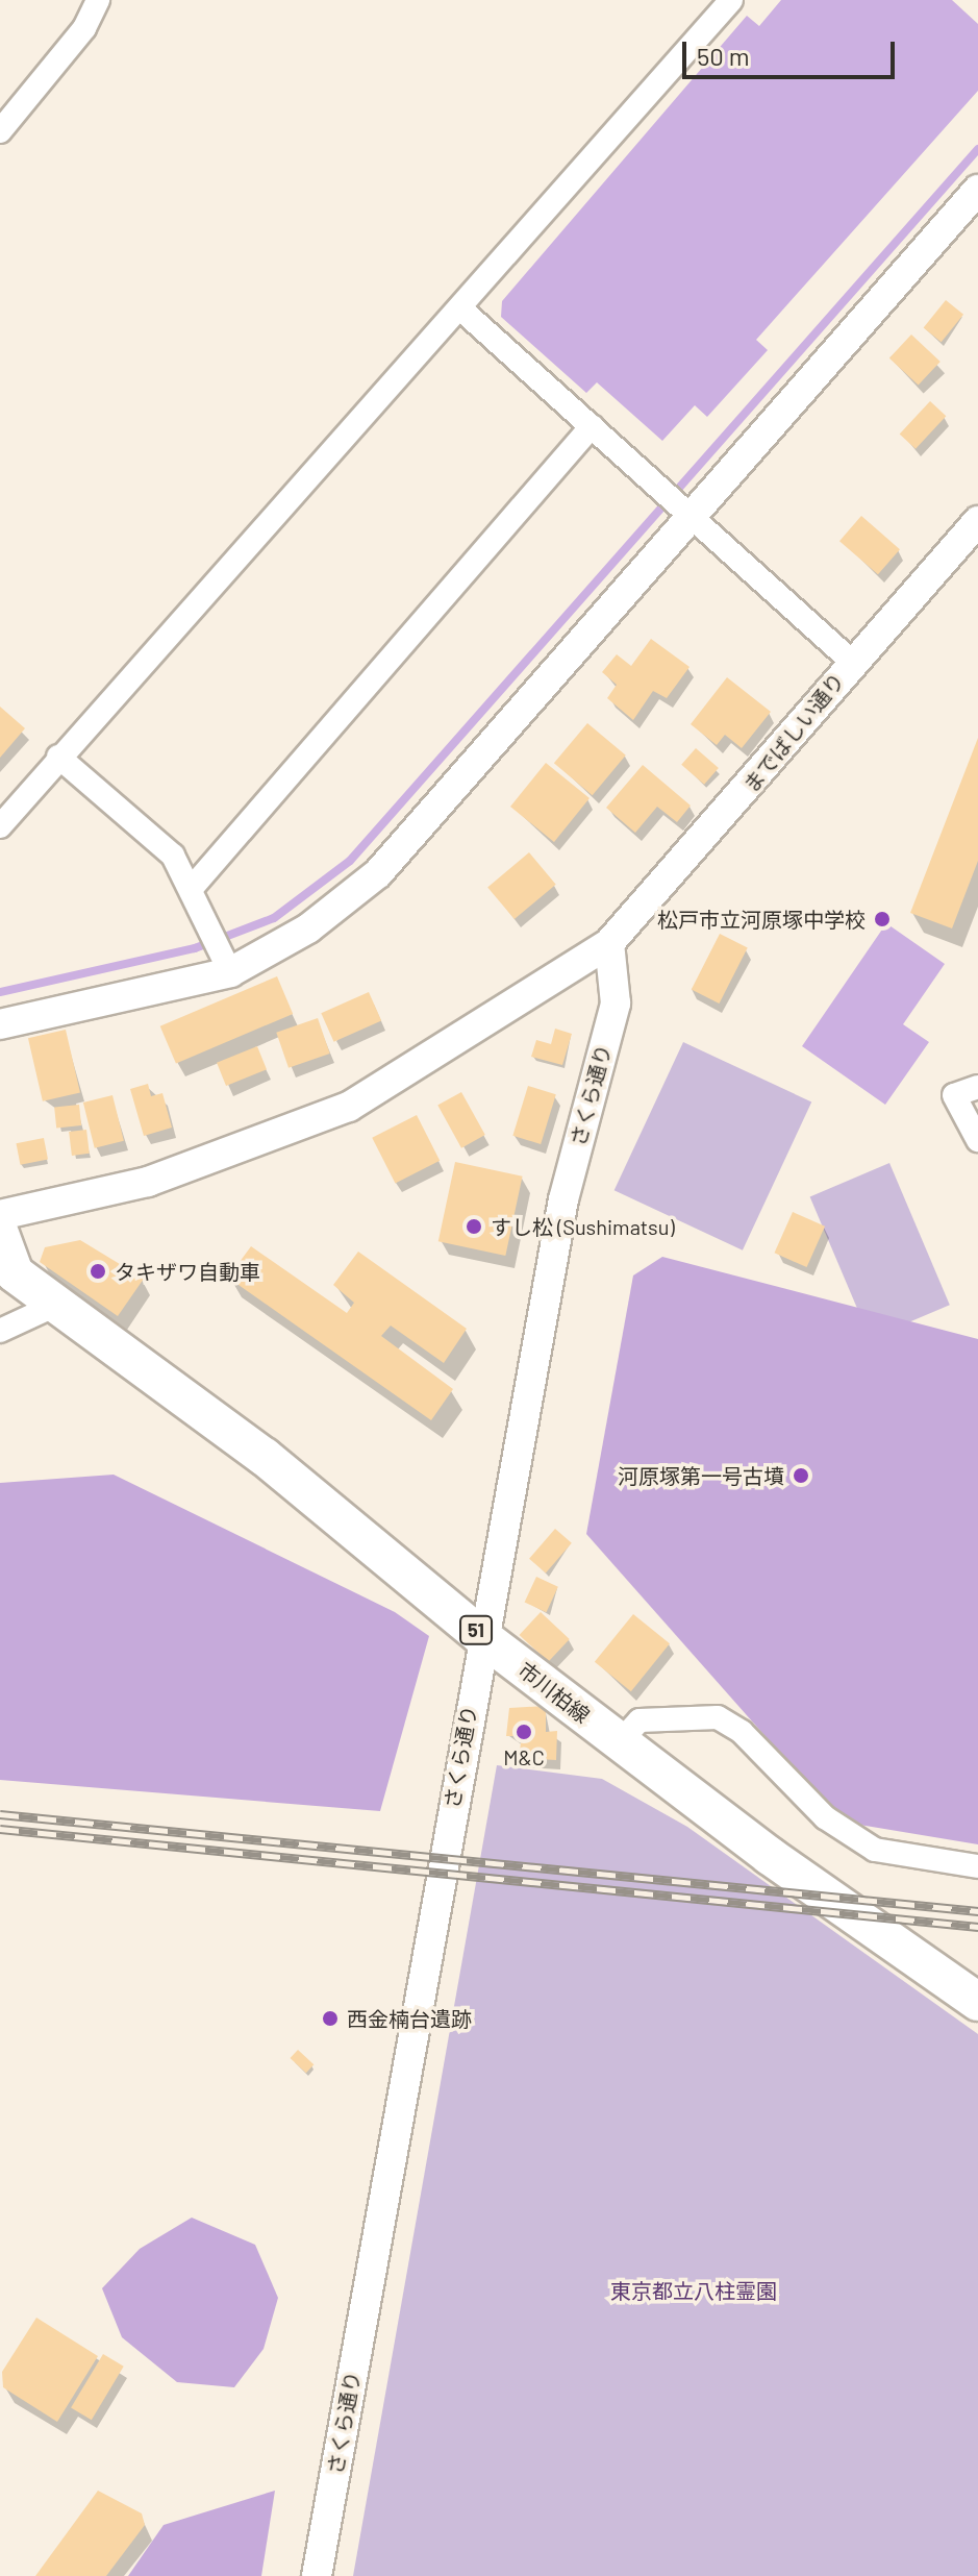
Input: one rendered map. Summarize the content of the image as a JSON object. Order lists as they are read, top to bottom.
{
  "streets": {
    "main road": ["51", "市川柏線"],
    "street": ["までばしい通り", "さくら通り"]
  },
  "crossings": [
    ["までばしい通り", "さくら通り"],
    ["さくら通り", "市川柏線"]
  ],
  "parks": ["東京都立八柱霊園"],
  "places": [
    "松戸市立河原塚中学校",
    "すし松 (Sushimatsu)",
    "タキザワ自動車",
    "河原塚第一号古墳",
    "M&C",
    "西金楠台遺跡"
  ],
  "scale_bar": "50 m"
}
